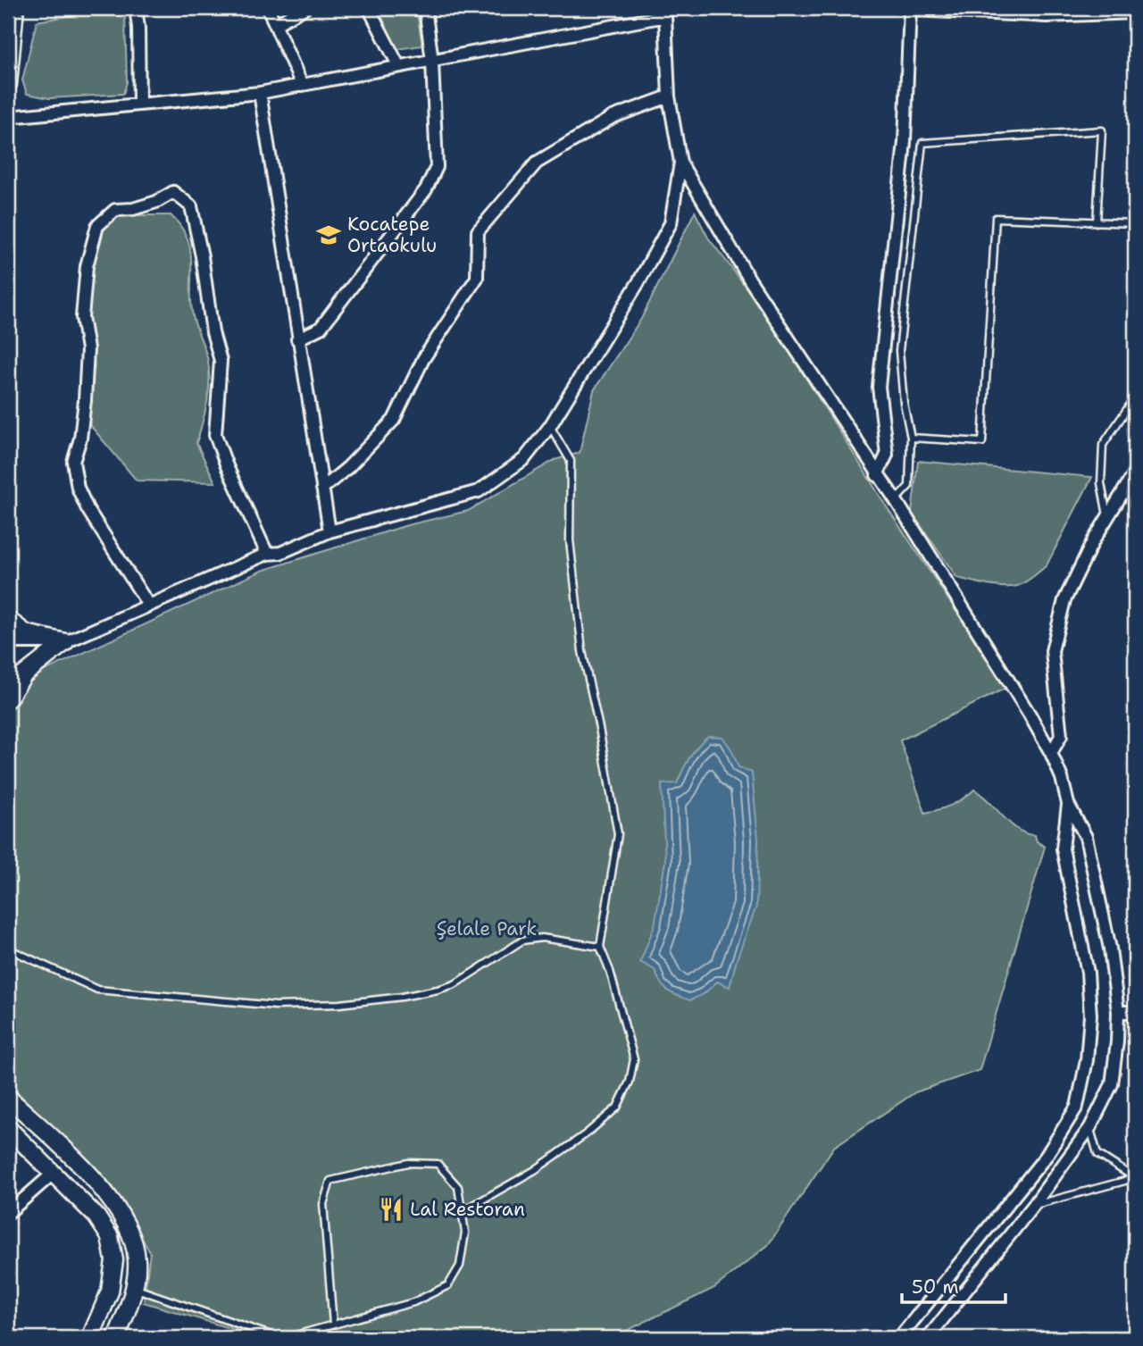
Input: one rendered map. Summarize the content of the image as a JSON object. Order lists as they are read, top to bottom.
{
  "parks": ["Şelale Park"],
  "places": {
    "school or university": ["Kocatepe Ortaokulu"],
    "restaurant": ["Lal Restoran"]
  },
  "scale_bar": "50 m"
}
